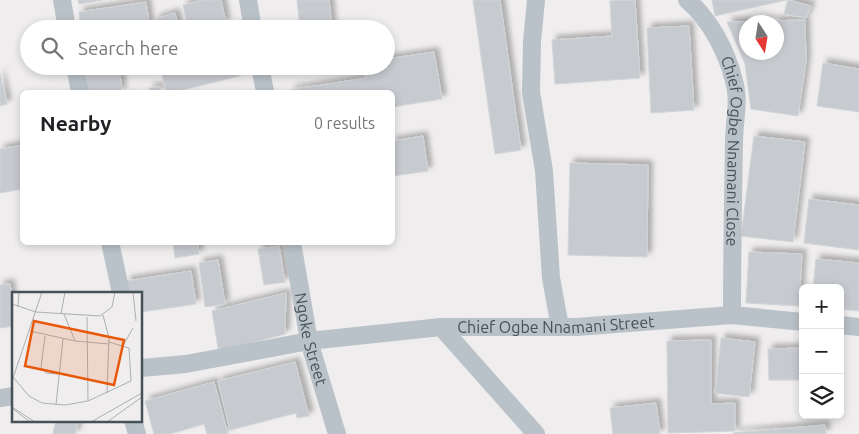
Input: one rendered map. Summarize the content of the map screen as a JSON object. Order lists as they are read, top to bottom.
{
  "streets": {
    "street": ["Chief Ogbe Nnamani Close", "Chief Ogbe Nnamani Street", "Ngoke Street"]
  },
  "crossings": [
    ["Chief Ogbe Nnamani Close", "Chief Ogbe Nnamani Street"],
    ["Chief Ogbe Nnamani Street", "Ngoke Street"]
  ],
  "north": "bottom",
  "page": {
    "search": "Search here",
    "heading": ["Nearby", "0 results"],
    "map_buttons": ["+", "−"]
  }
}
